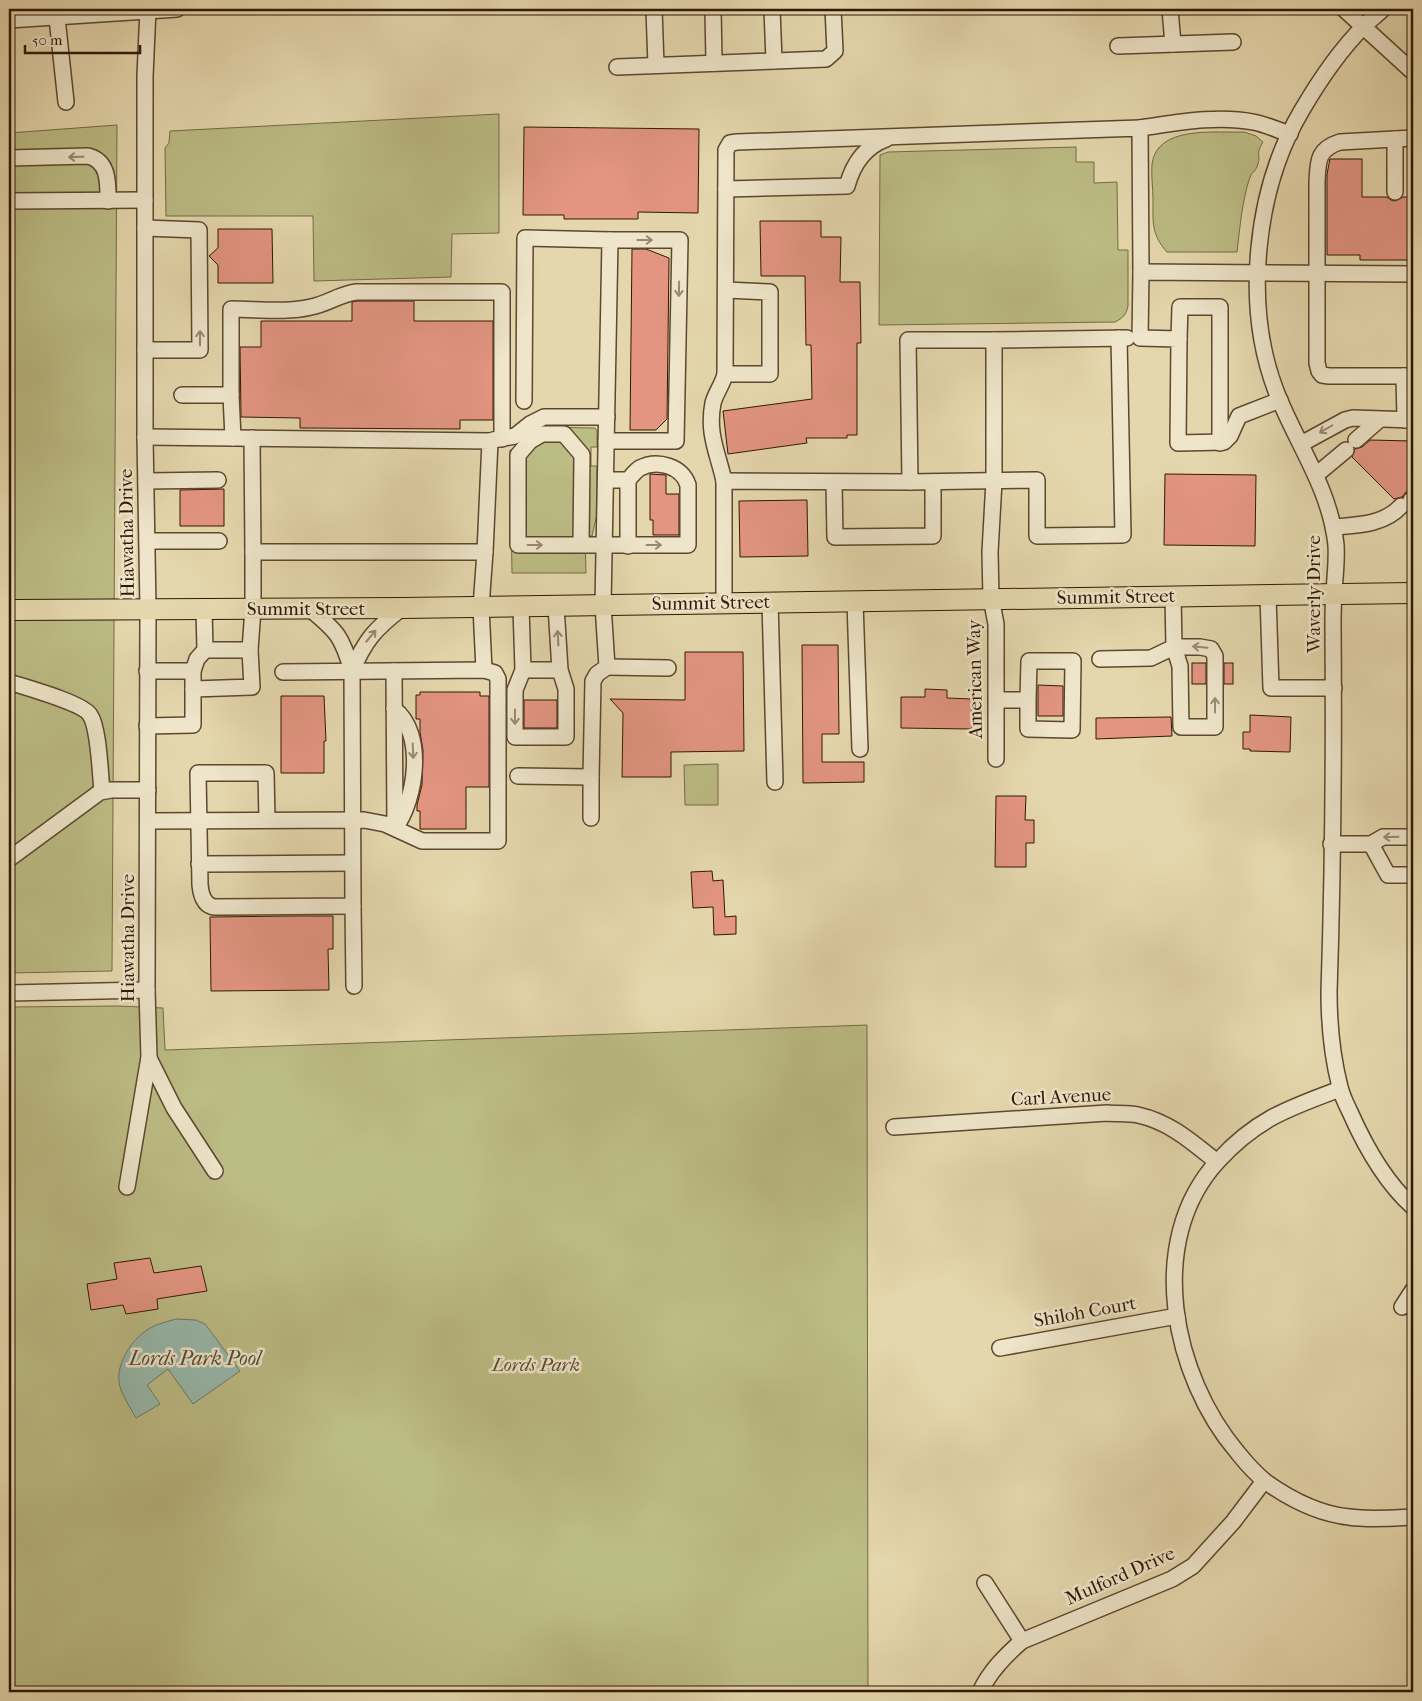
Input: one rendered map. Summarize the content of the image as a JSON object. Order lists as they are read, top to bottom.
{
  "streets": {
    "main road": ["Summit Street"],
    "street": [
      "Hiawatha Drive",
      "Waverly Drive",
      "American Way",
      "Carl Avenue",
      "Shiloh Court",
      "Mulford Drive"
    ]
  },
  "crossings": [
    ["Hiawatha Drive", "Summit Street"],
    ["Waverly Drive", "Summit Street"],
    ["Summit Street", "American Way"]
  ],
  "water": ["Lords Park Pool"],
  "parks": ["Lords Park"],
  "scale_bar": "50 m"
}
